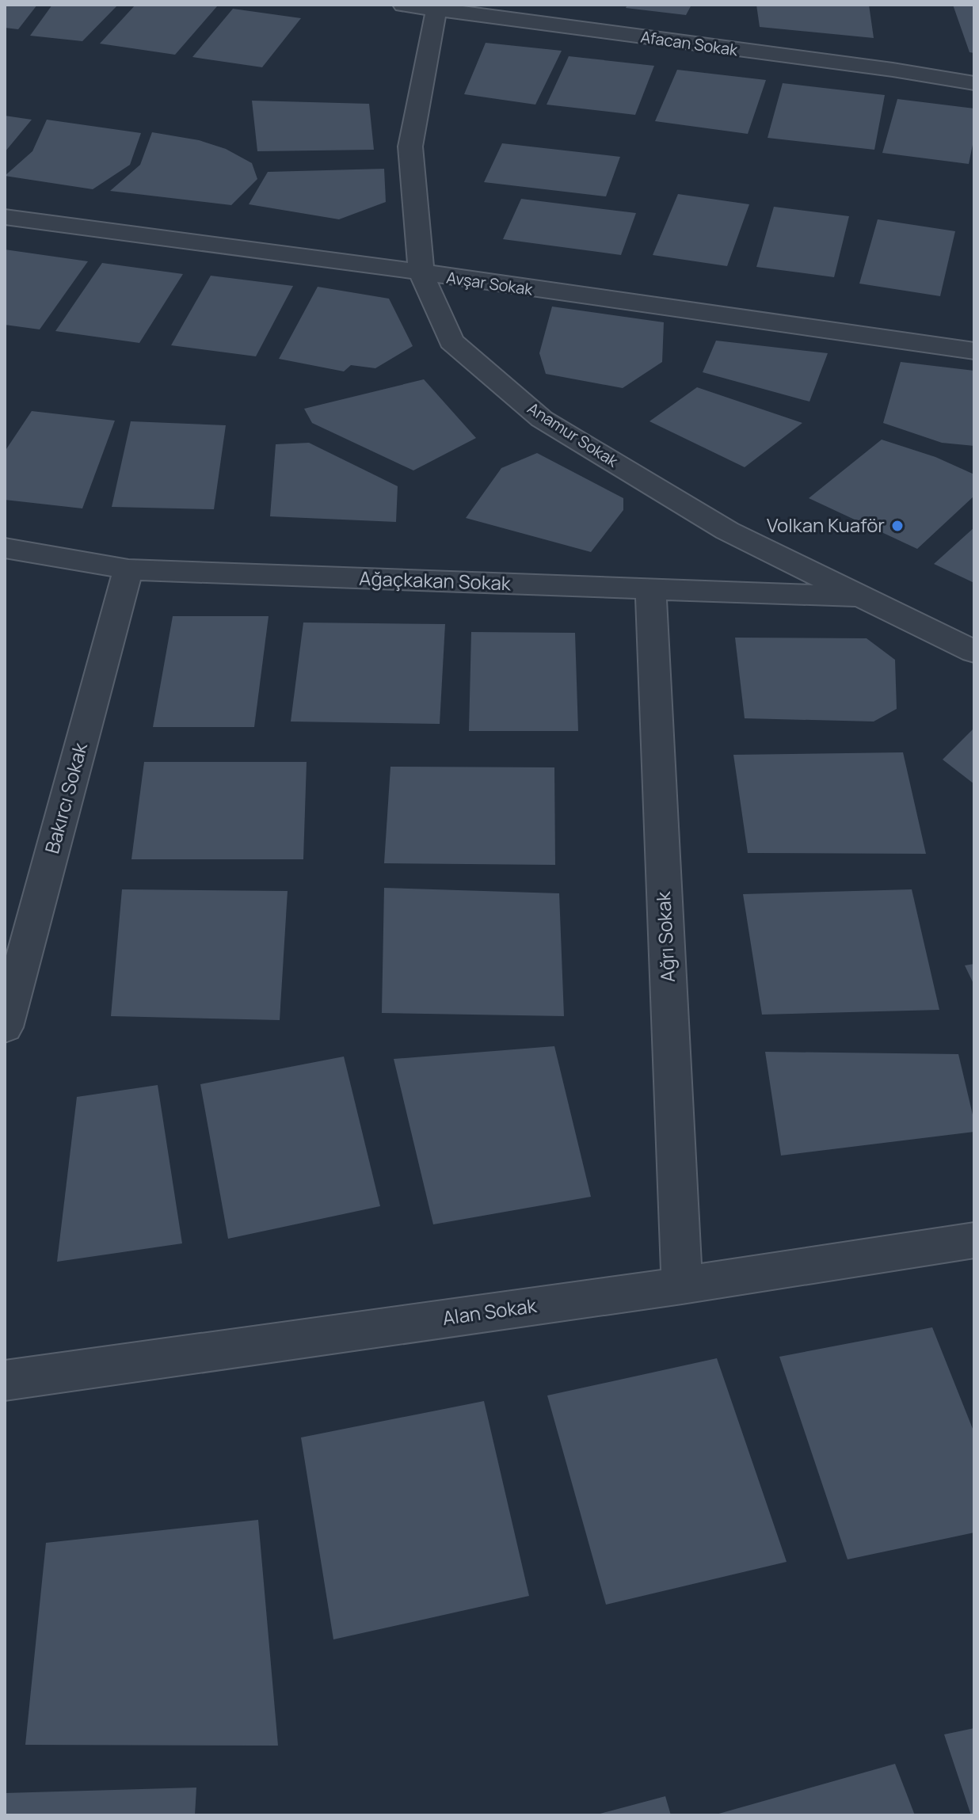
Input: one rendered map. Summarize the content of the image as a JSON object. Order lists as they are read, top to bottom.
{
  "streets": {
    "street": [
      "Afacan Sokak",
      "Avşar Sokak",
      "Anamur Sokak",
      "Ağaçkakan Sokak",
      "Bakırcı Sokak",
      "Ağrı Sokak",
      "Alan Sokak"
    ]
  },
  "crossings": [
    ["Afacan Sokak", "Anamur Sokak"],
    ["Avşar Sokak", "Anamur Sokak"],
    ["Anamur Sokak", "Ağaçkakan Sokak"],
    ["Ağaçkakan Sokak", "Bakırcı Sokak"],
    ["Ağaçkakan Sokak", "Ağrı Sokak"],
    ["Ağrı Sokak", "Alan Sokak"]
  ],
  "places": ["Volkan Kuaför"]
}
